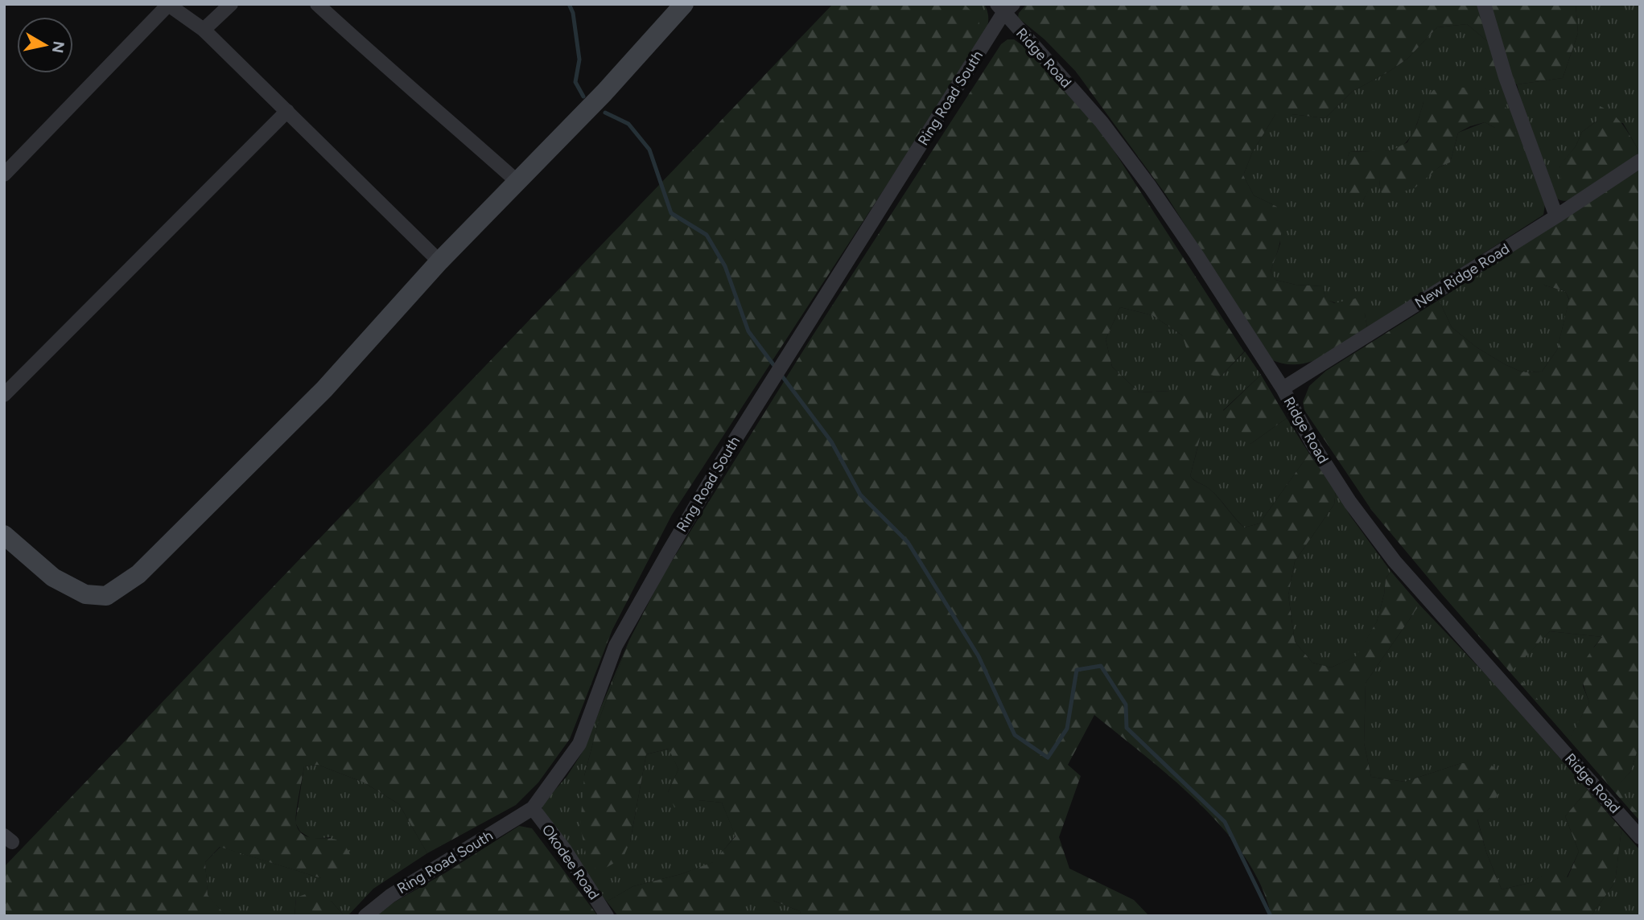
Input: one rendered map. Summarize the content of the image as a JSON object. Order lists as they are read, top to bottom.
{
  "streets": {
    "street": [
      "Ridge Road",
      "Ring Road South",
      "New Ridge Road",
      "Okodee Road"
    ]
  },
  "crossings": [
    ["Ridge Road", "Ring Road South"],
    ["Ridge Road", "New Ridge Road"],
    ["Ring Road South", "Okodee Road"]
  ],
  "north": "right"
}
